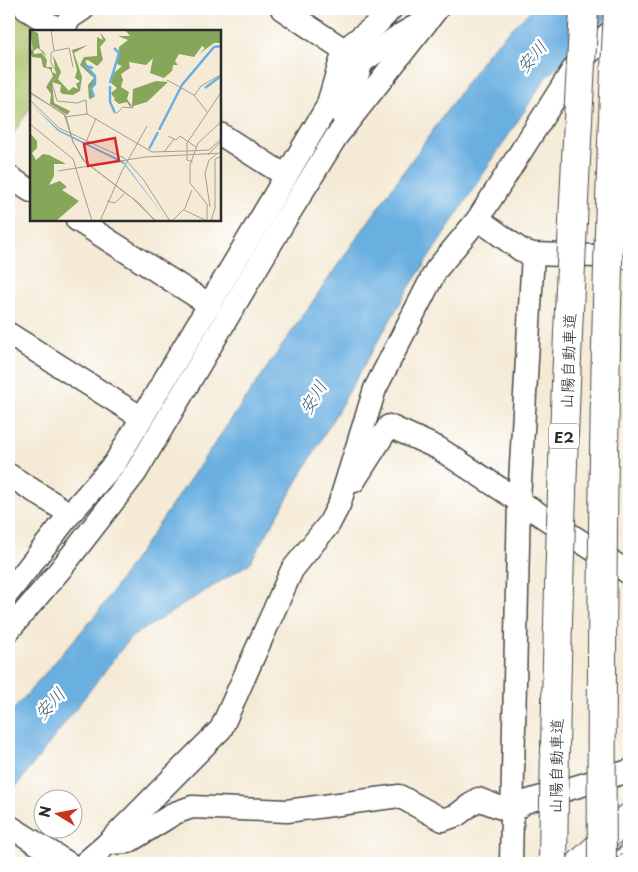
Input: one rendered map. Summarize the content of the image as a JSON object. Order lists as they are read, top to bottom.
{
  "streets": {
    "main road": ["山陽自動車道", "E2"]
  },
  "water": ["安川"],
  "north": "left"
}
